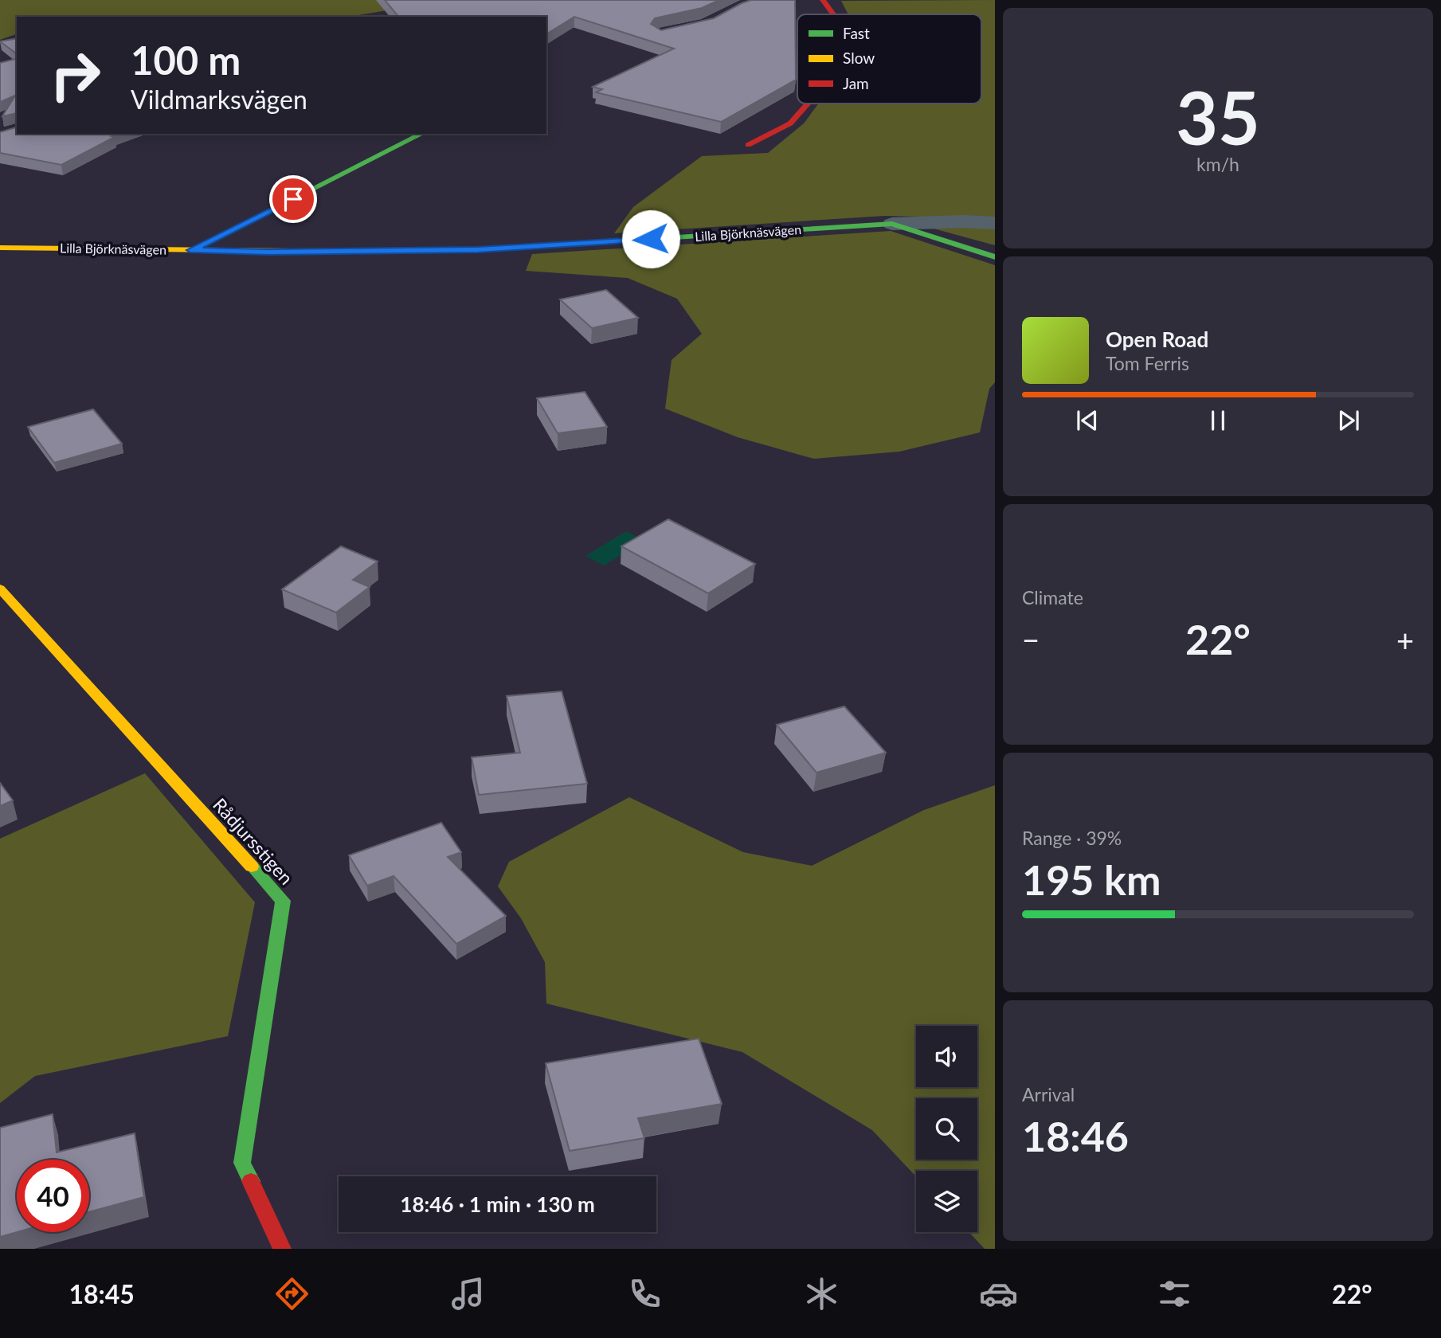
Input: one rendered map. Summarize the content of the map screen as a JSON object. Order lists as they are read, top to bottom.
{
  "streets": {
    "street": ["Lilla Björknäsvägen", "Rådjursstigen"]
  },
  "legend": ["Fast", "Slow", "Jam"],
  "page": {
    "tile": [
      ["35", "km/h"],
      "Climate",
      ["Range · 39%", "195 km"],
      ["Arrival", "18:46"]
    ],
    "turn": ["100 m", "Vildmarksvägen"],
    "song": ["Open Road", "Tom Ferris"],
    "heat": ["−", "22°", "+"],
    "limit": "40",
    "trip": "18:46 · 1 min · 130 m",
    "tabs": ["18:45", "22°"]
  }
}
